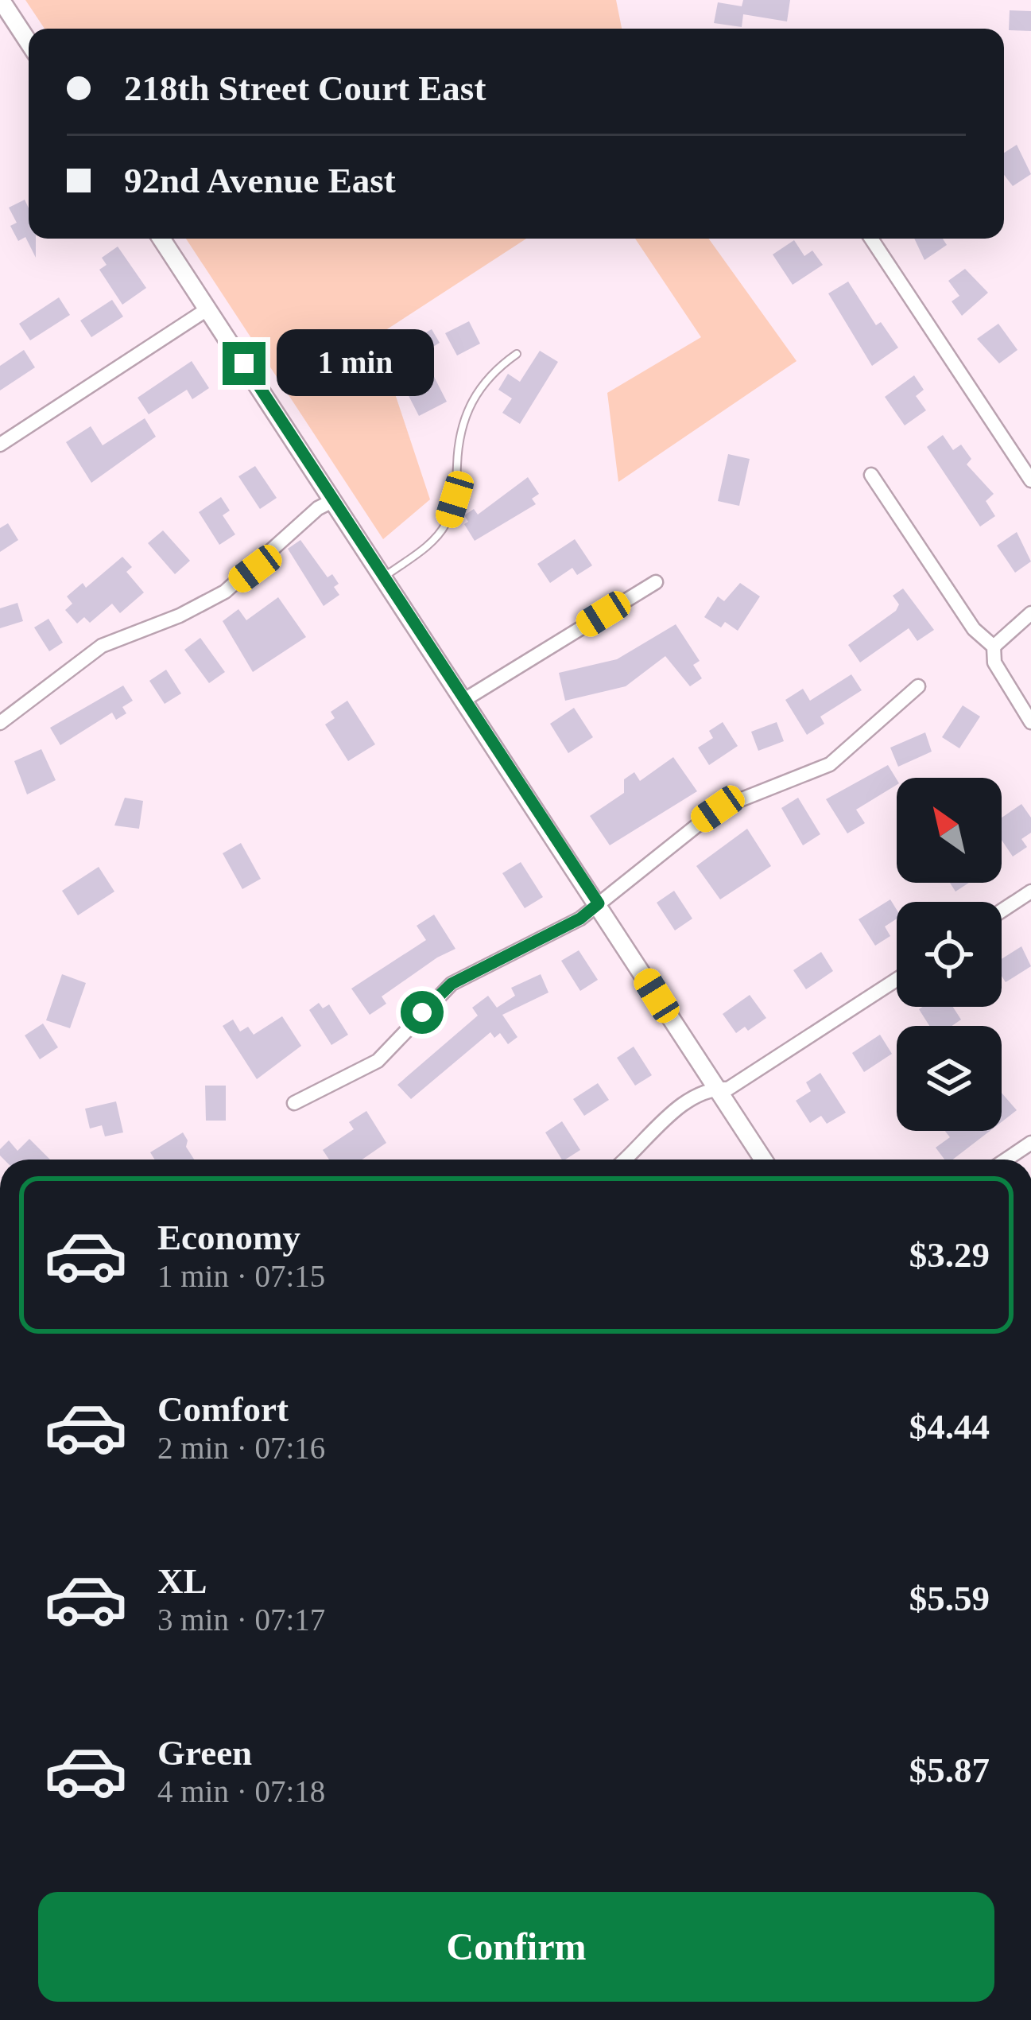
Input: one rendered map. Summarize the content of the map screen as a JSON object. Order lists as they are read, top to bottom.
{
  "north": "top left",
  "page": {
    "banner": ["218th Street Court East", "92nd Avenue East"],
    "bubble": "1 min",
    "list": [
      {
        "name": "Economy",
        "note": "1 min · 07:15",
        "value": "$3.29"
      },
      {
        "name": "Comfort",
        "note": "2 min · 07:16",
        "value": "$4.44"
      },
      {
        "name": "XL",
        "note": "3 min · 07:17",
        "value": "$5.59"
      },
      {
        "name": "Green",
        "note": "4 min · 07:18",
        "value": "$5.87"
      }
    ],
    "buttons": "Confirm"
  }
}
